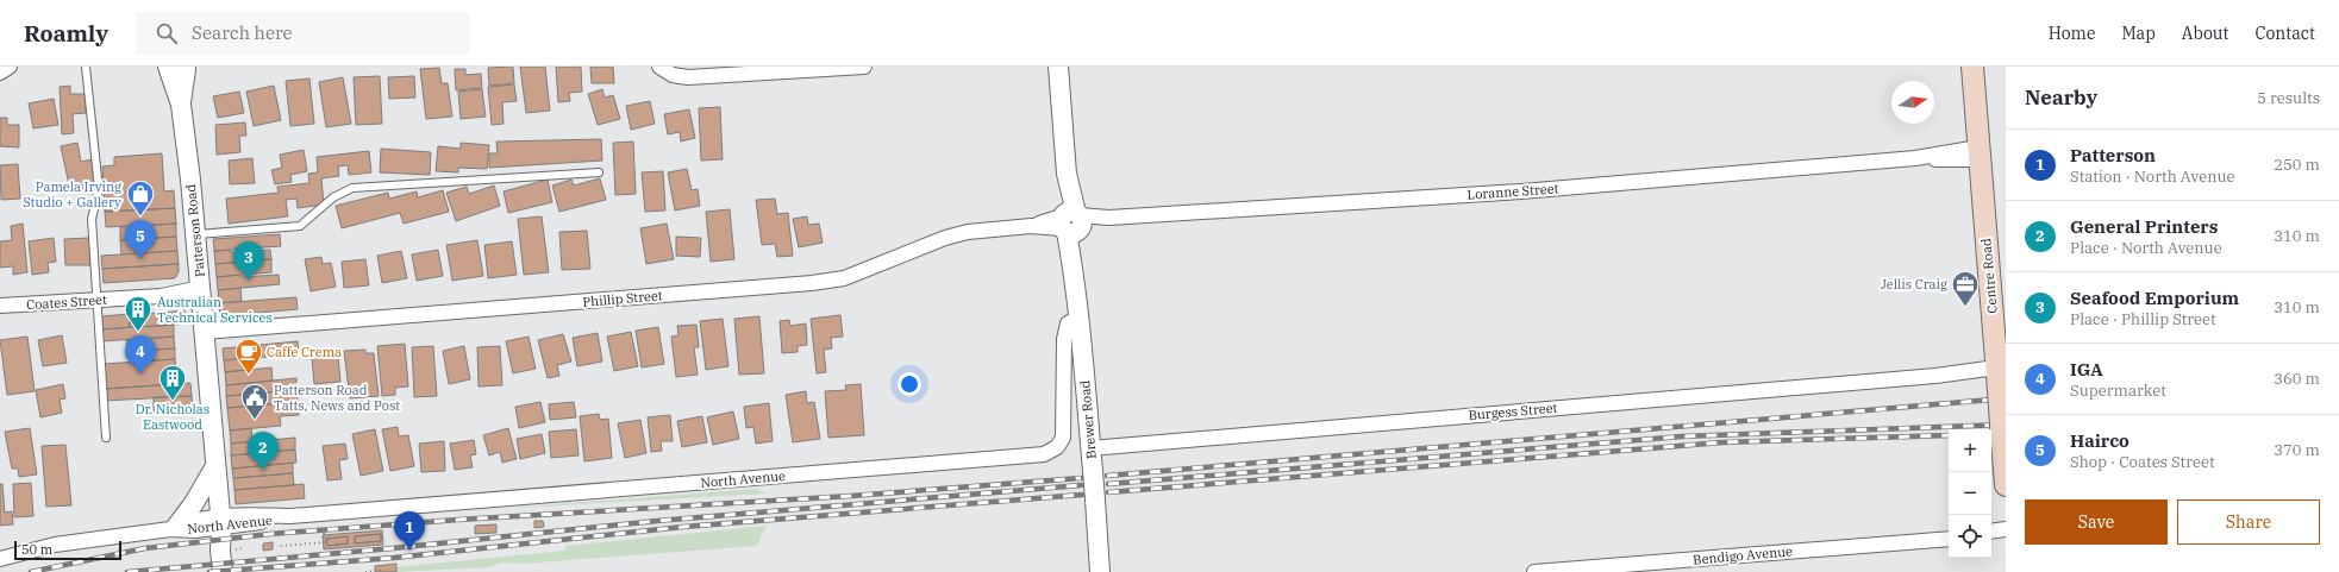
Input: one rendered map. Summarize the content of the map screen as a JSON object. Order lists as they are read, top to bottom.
{
  "streets": {
    "main road": ["Centre Road"],
    "street": [
      "Loranne Street",
      "Patterson Road",
      "Phillip Street",
      "Coates Street",
      "Burgess Street",
      "Brewer Road",
      "North Avenue",
      "Bendigo Avenue"
    ]
  },
  "crossings": [
    ["Loranne Street", "Centre Road"],
    ["Loranne Street", "Phillip Street"],
    ["Loranne Street", "Brewer Road"],
    ["Patterson Road", "Phillip Street"],
    ["Patterson Road", "Coates Street"],
    ["Patterson Road", "North Avenue"],
    ["Centre Road", "Burgess Street"],
    ["Phillip Street", "Brewer Road"],
    ["Burgess Street", "Brewer Road"],
    ["Brewer Road", "North Avenue"]
  ],
  "places": {
    "shop": ["Pamela Irving Studio + Gallery"],
    "office": ["Jellis Craig"],
    "building": ["Australian Technical Services", "Dr. Nicholas Eastwood"],
    "cafe": ["Caffe Crema"],
    "public building": ["Patterson Road Tatts, News and Post"]
  },
  "scale_bar": "50 m",
  "north": "right",
  "page": {
    "header": "Roamly",
    "search": "Search here",
    "nav": [
      "Home",
      "Map",
      "About",
      "Contact"
    ],
    "heading": ["Nearby", "5 results"],
    "list": [
      {
        "mark": "1",
        "name": "Patterson",
        "note": "Station · North Avenue",
        "value": "250 m"
      },
      {
        "mark": "2",
        "name": "General Printers",
        "note": "Place · North Avenue",
        "value": "310 m"
      },
      {
        "mark": "3",
        "name": "Seafood Emporium",
        "note": "Place · Phillip Street",
        "value": "310 m"
      },
      {
        "mark": "4",
        "name": "IGA",
        "note": "Supermarket",
        "value": "360 m"
      },
      {
        "mark": "5",
        "name": "Hairco",
        "note": "Shop · Coates Street",
        "value": "370 m"
      }
    ],
    "pins": [
      "5",
      "3",
      "4",
      "2",
      "1"
    ],
    "map_buttons": ["+", "−"],
    "buttons": ["Save", "Share"],
    "scale": "50 m"
  }
}
